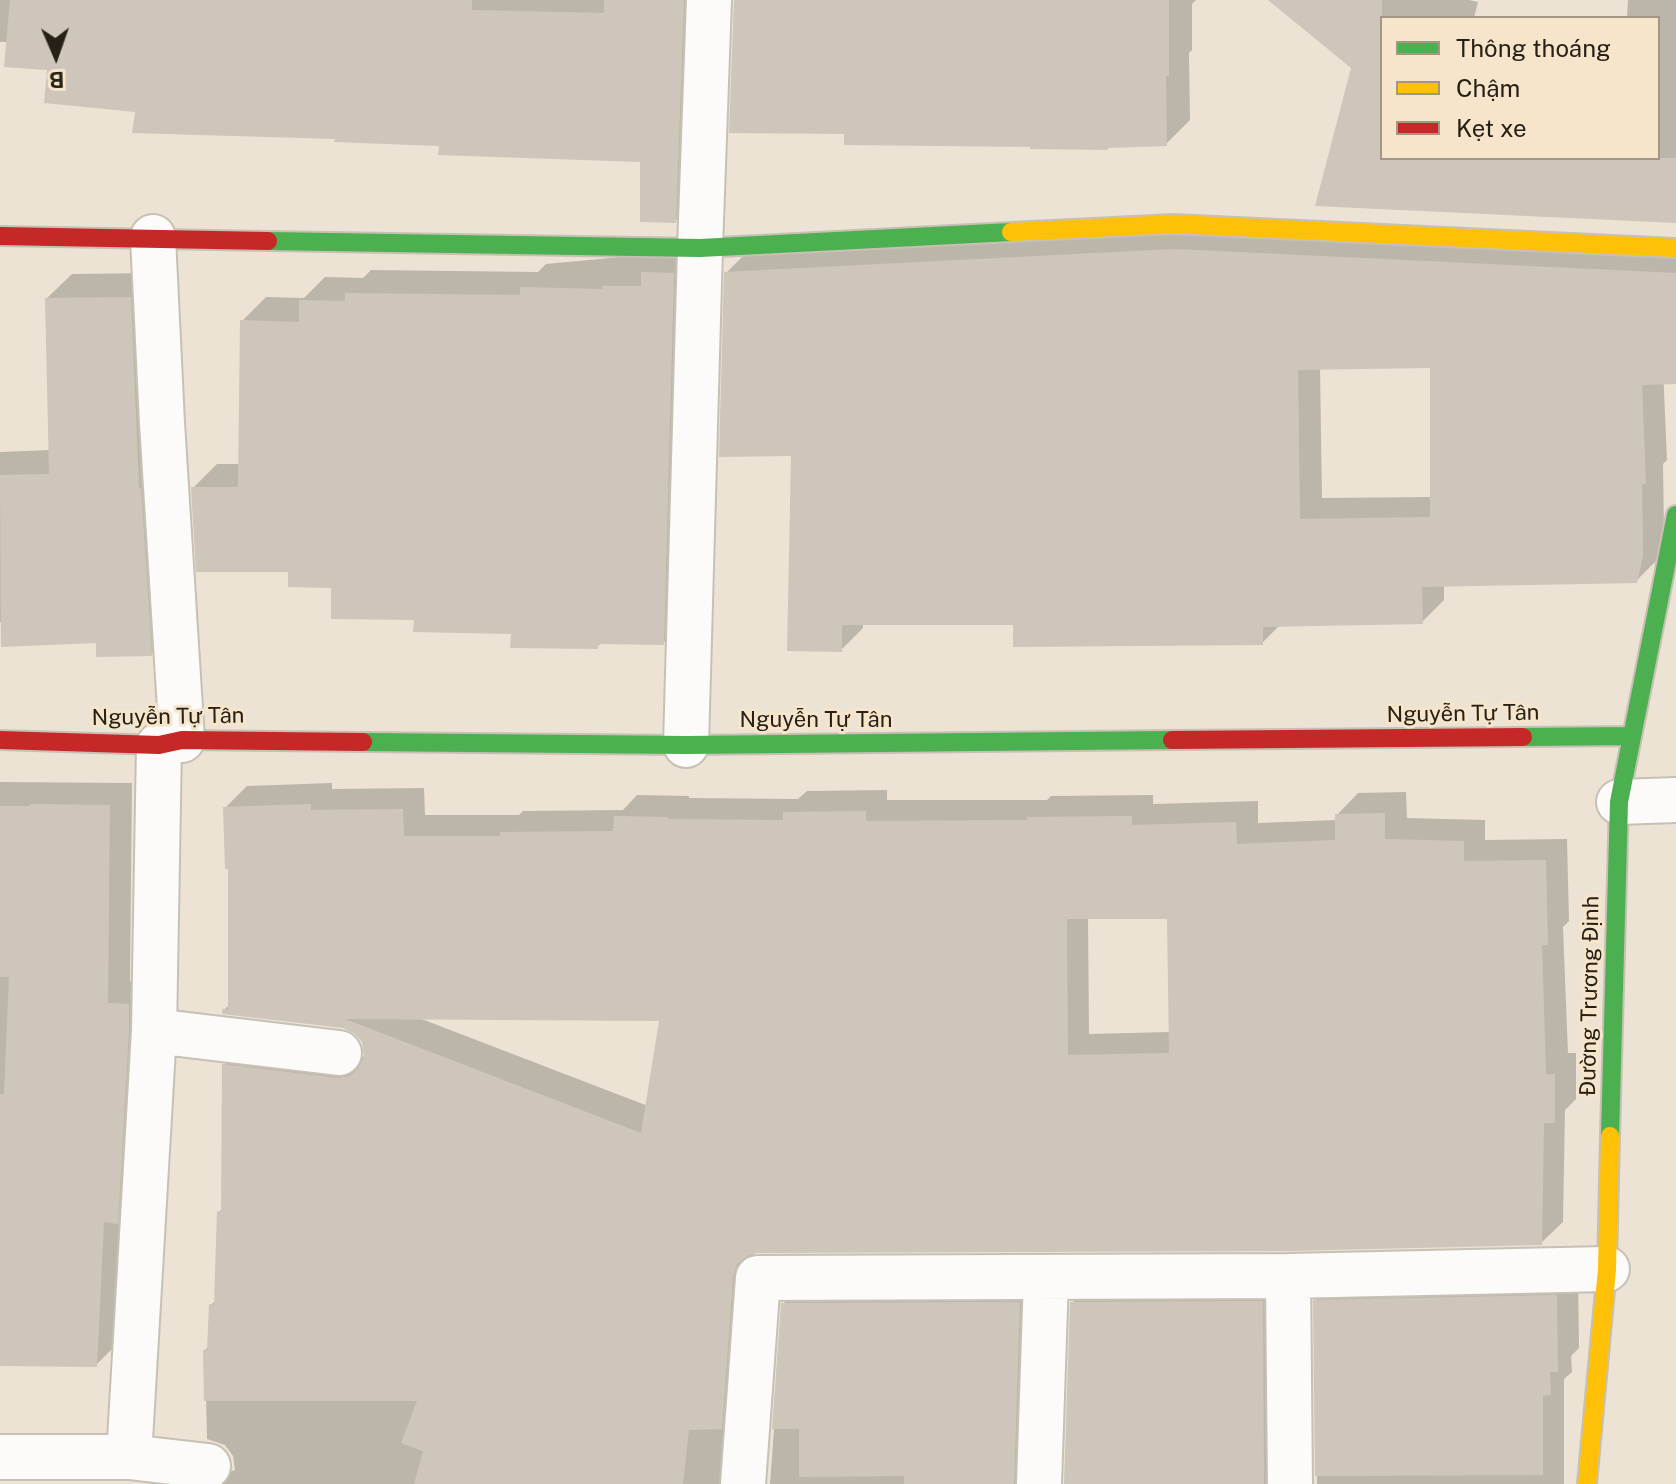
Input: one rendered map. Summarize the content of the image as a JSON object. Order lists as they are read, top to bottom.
{
  "streets": {
    "street": ["Nguyễn Tự Tân", "Đường Trương Định"]
  },
  "crossings": [
    ["Nguyễn Tự Tân", "Đường Trương Định"]
  ],
  "legend": ["Thông thoáng", "Chậm", "Kẹt xe"],
  "north": "bottom"
}
